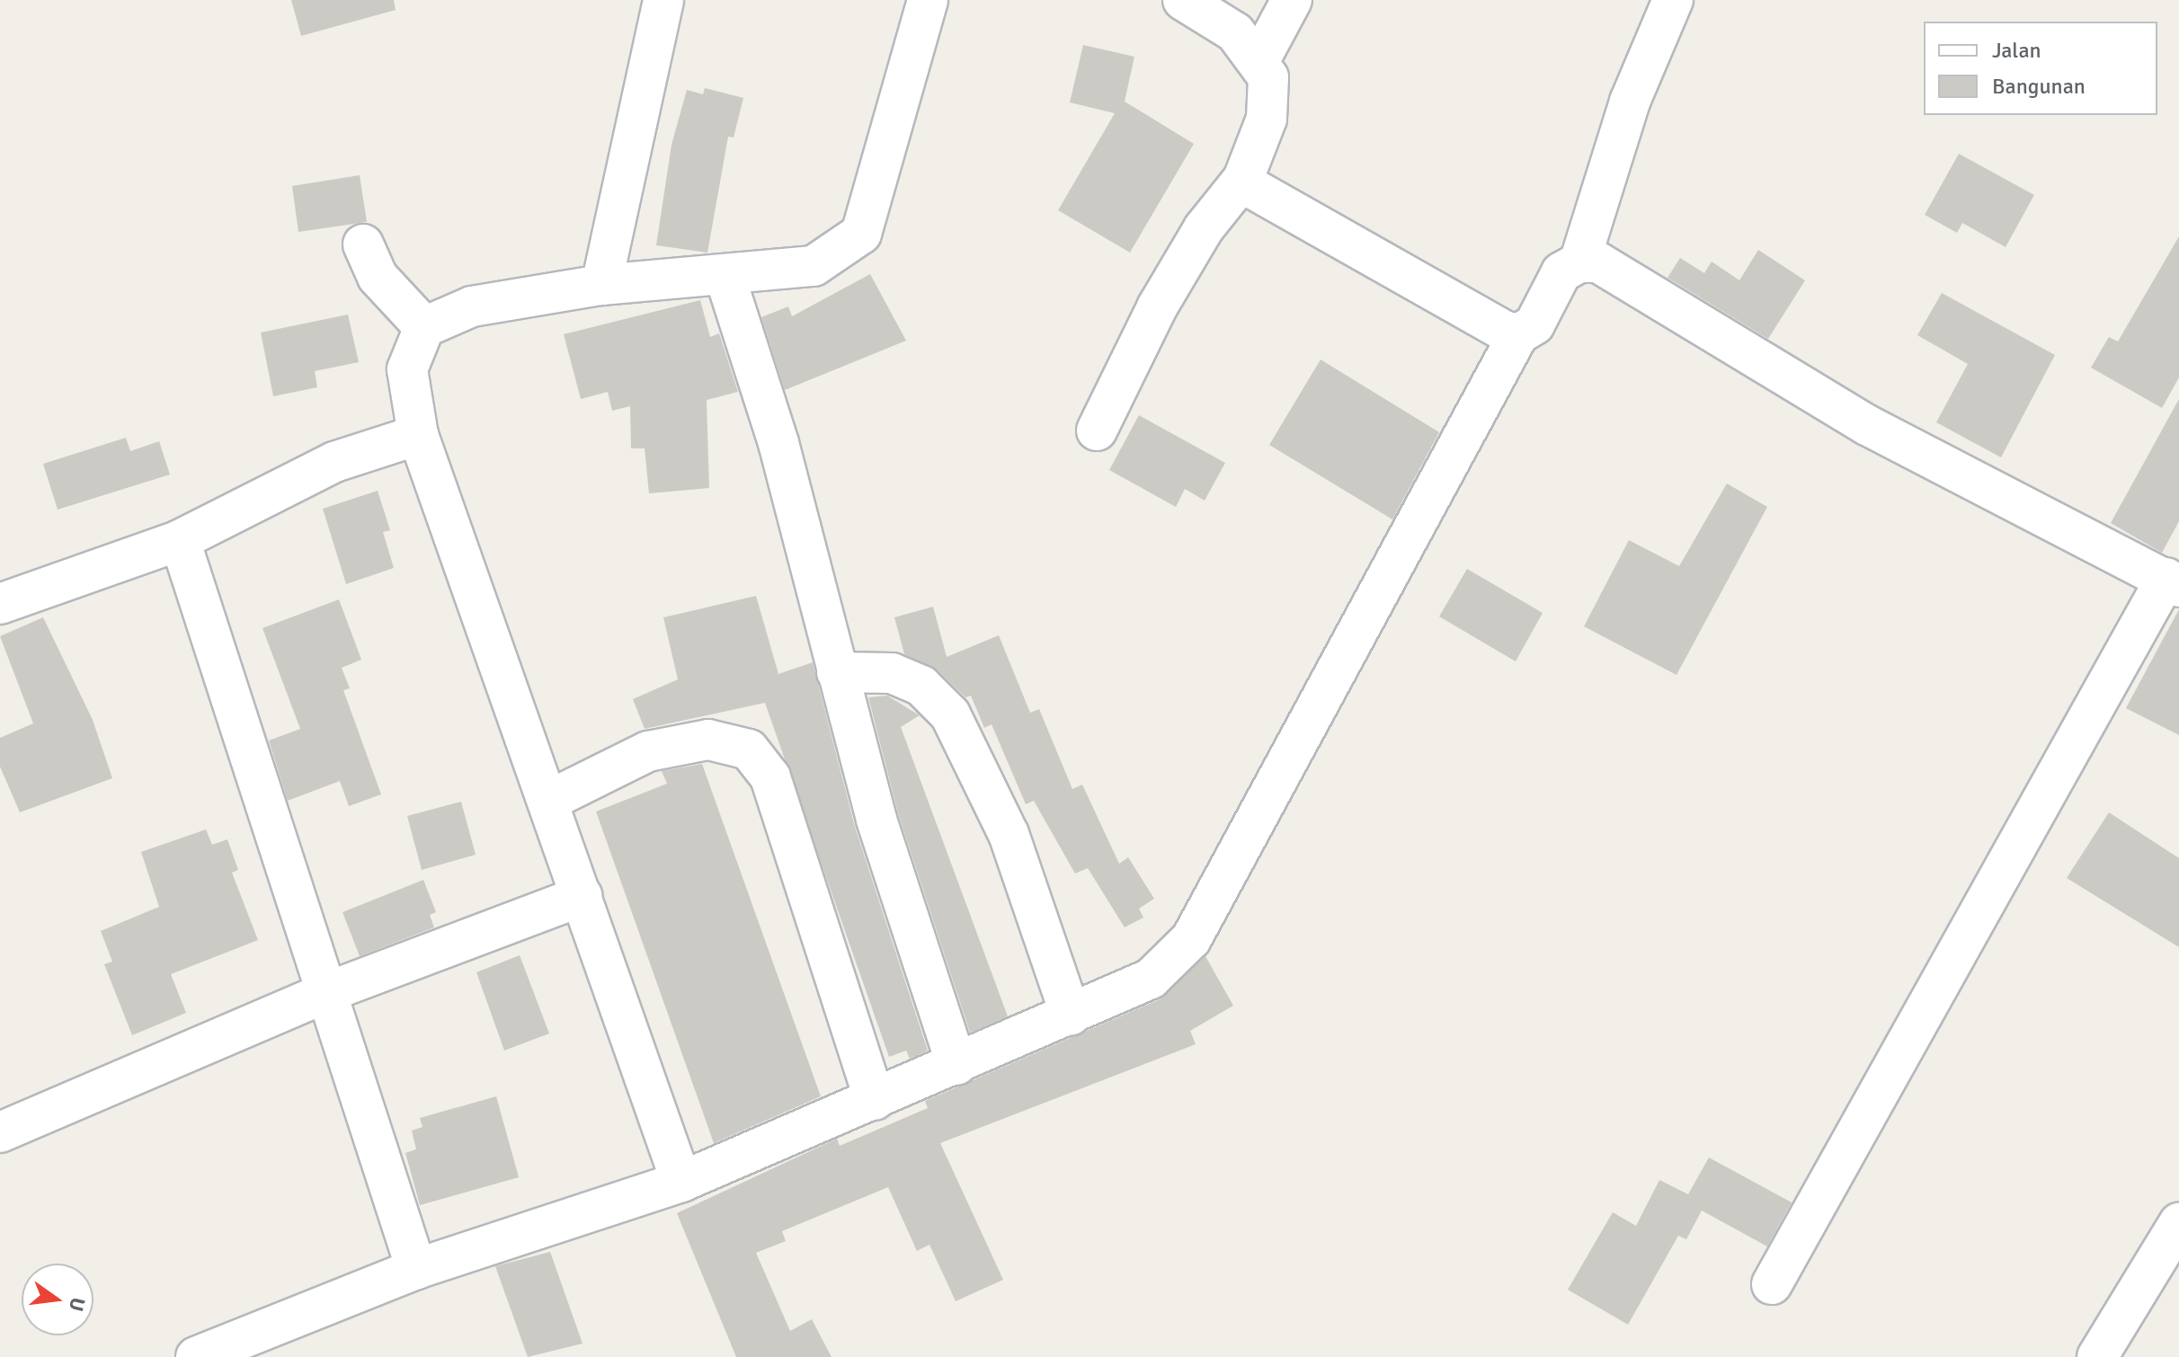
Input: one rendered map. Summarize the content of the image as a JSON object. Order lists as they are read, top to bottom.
{
  "legend": ["Jalan", "Bangunan"],
  "north": "right"
}
